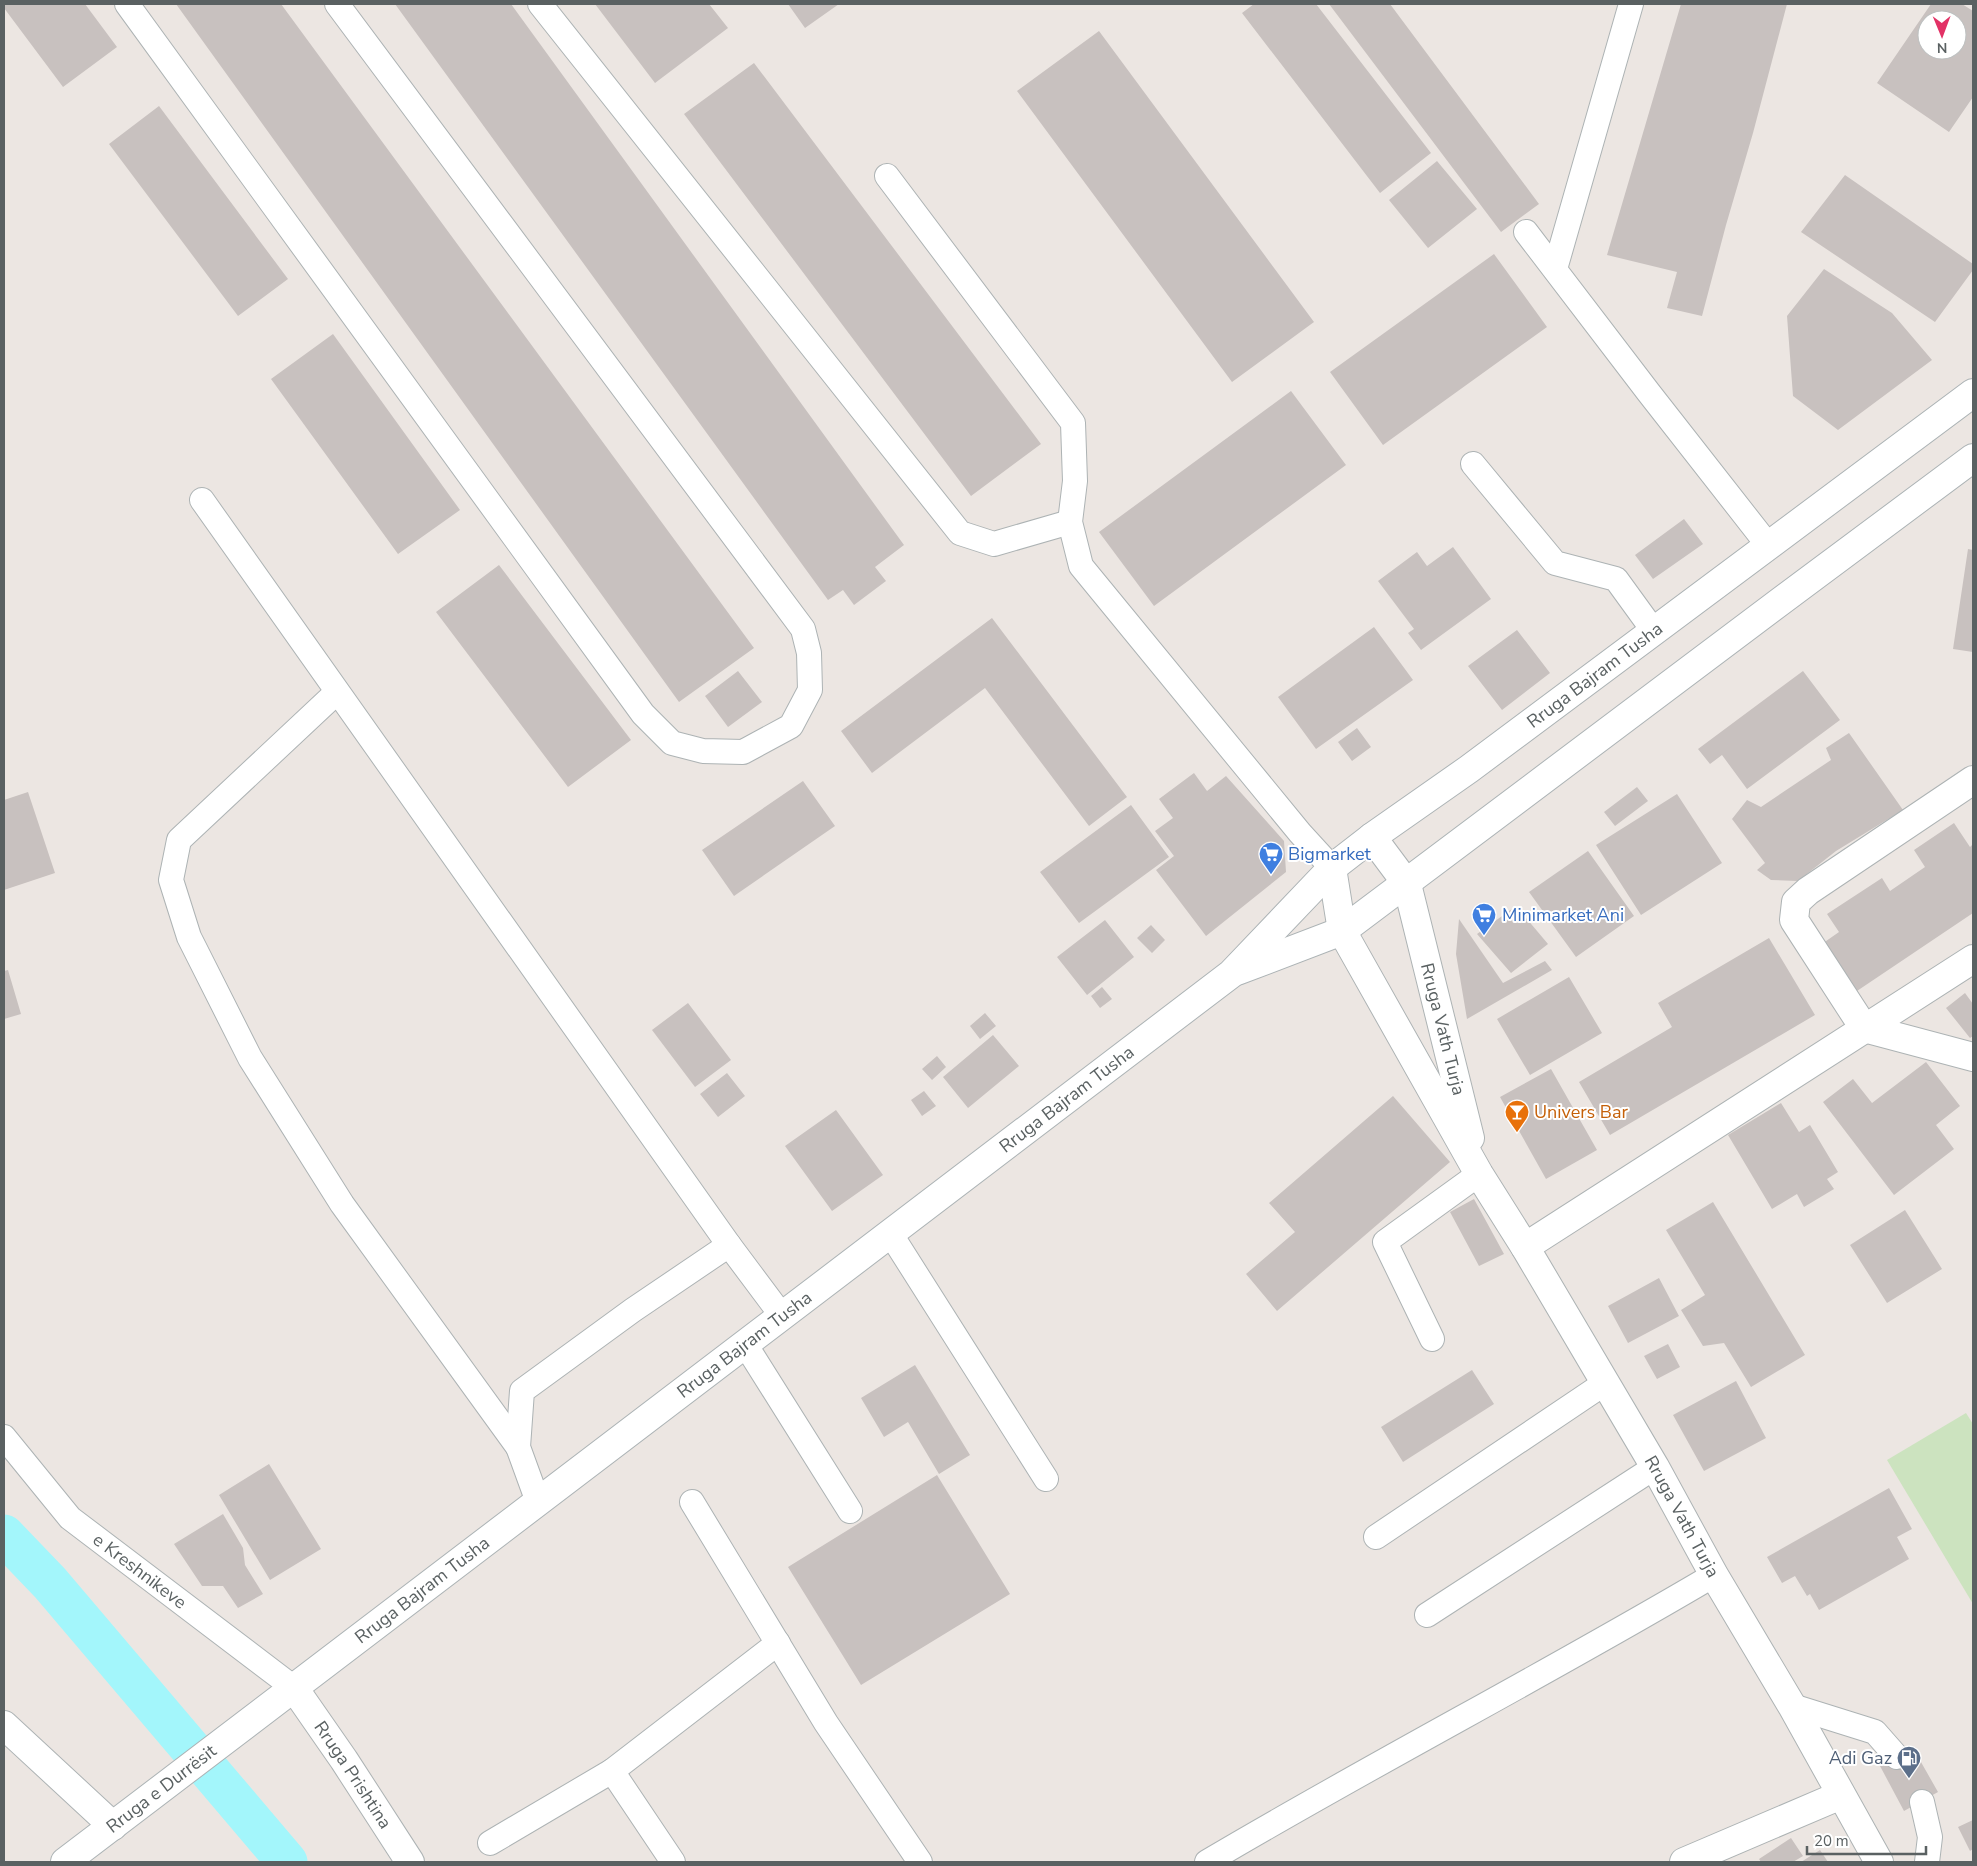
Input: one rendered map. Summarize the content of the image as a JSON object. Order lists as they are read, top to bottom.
{
  "streets": {
    "main road": [
      "Rruga Bajram Tusha",
      "Rruga Vath Turja",
      "Rruga Prishtina",
      "Rruga e Durrësit"
    ],
    "lane": ["e Kreshnikeve"]
  },
  "crossings": [
    ["Rruga Bajram Tusha", "Rruga Vath Turja"],
    ["Rruga Bajram Tusha", "e Kreshnikeve"],
    ["Rruga Bajram Tusha", "Rruga Prishtina"],
    ["Rruga Bajram Tusha", "Rruga e Durrësit"],
    ["e Kreshnikeve", "Rruga Prishtina"]
  ],
  "places": {
    "supermarket": ["Bigmarket", "Minimarket Ani"],
    "bar": ["Univers Bar"],
    "fuel station": ["Adi Gaz"]
  },
  "scale_bar": "20 m",
  "north": "bottom"
}
